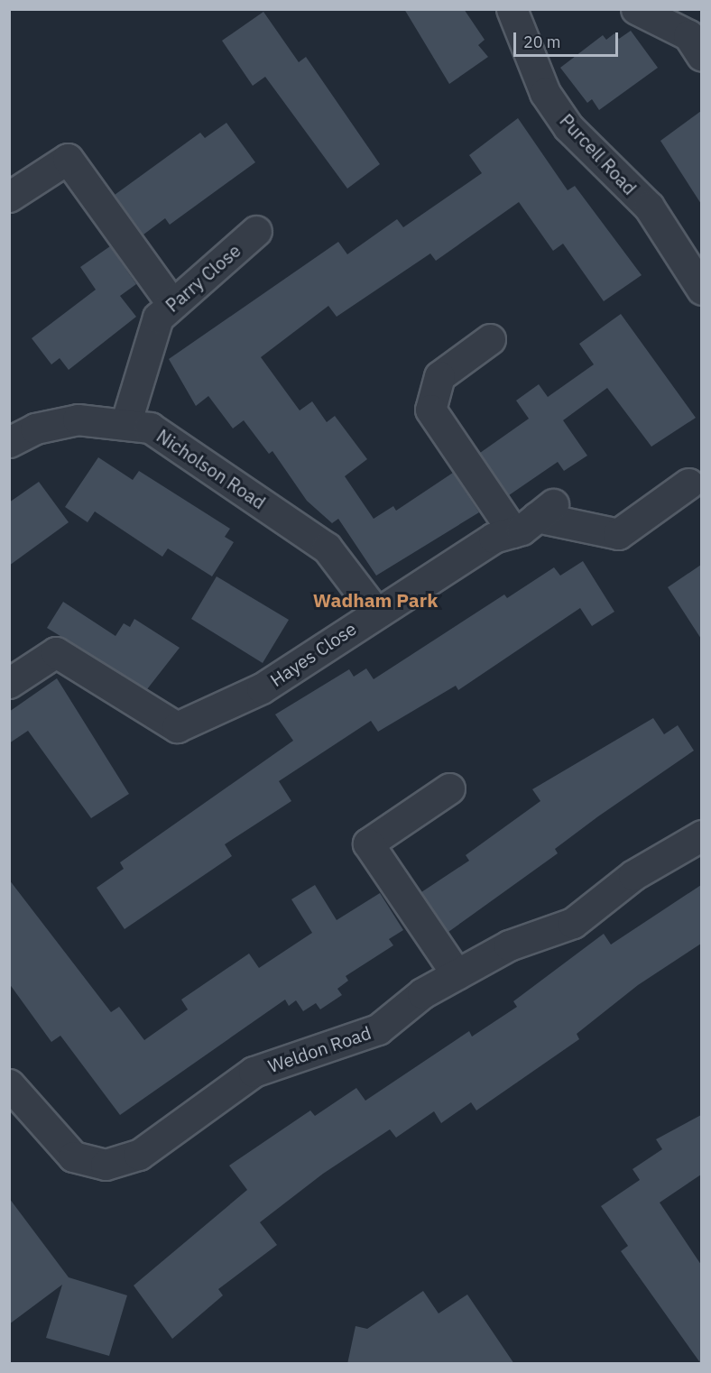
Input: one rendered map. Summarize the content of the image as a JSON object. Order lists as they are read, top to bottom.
{
  "streets": {
    "street": [
      "Purcell Road",
      "Parry Close",
      "Nicholson Road",
      "Hayes Close",
      "Weldon Road"
    ]
  },
  "crossings": [
    ["Parry Close", "Nicholson Road"],
    ["Nicholson Road", "Hayes Close"]
  ],
  "districts": ["Wadham Park"],
  "scale_bar": "20 m"
}
